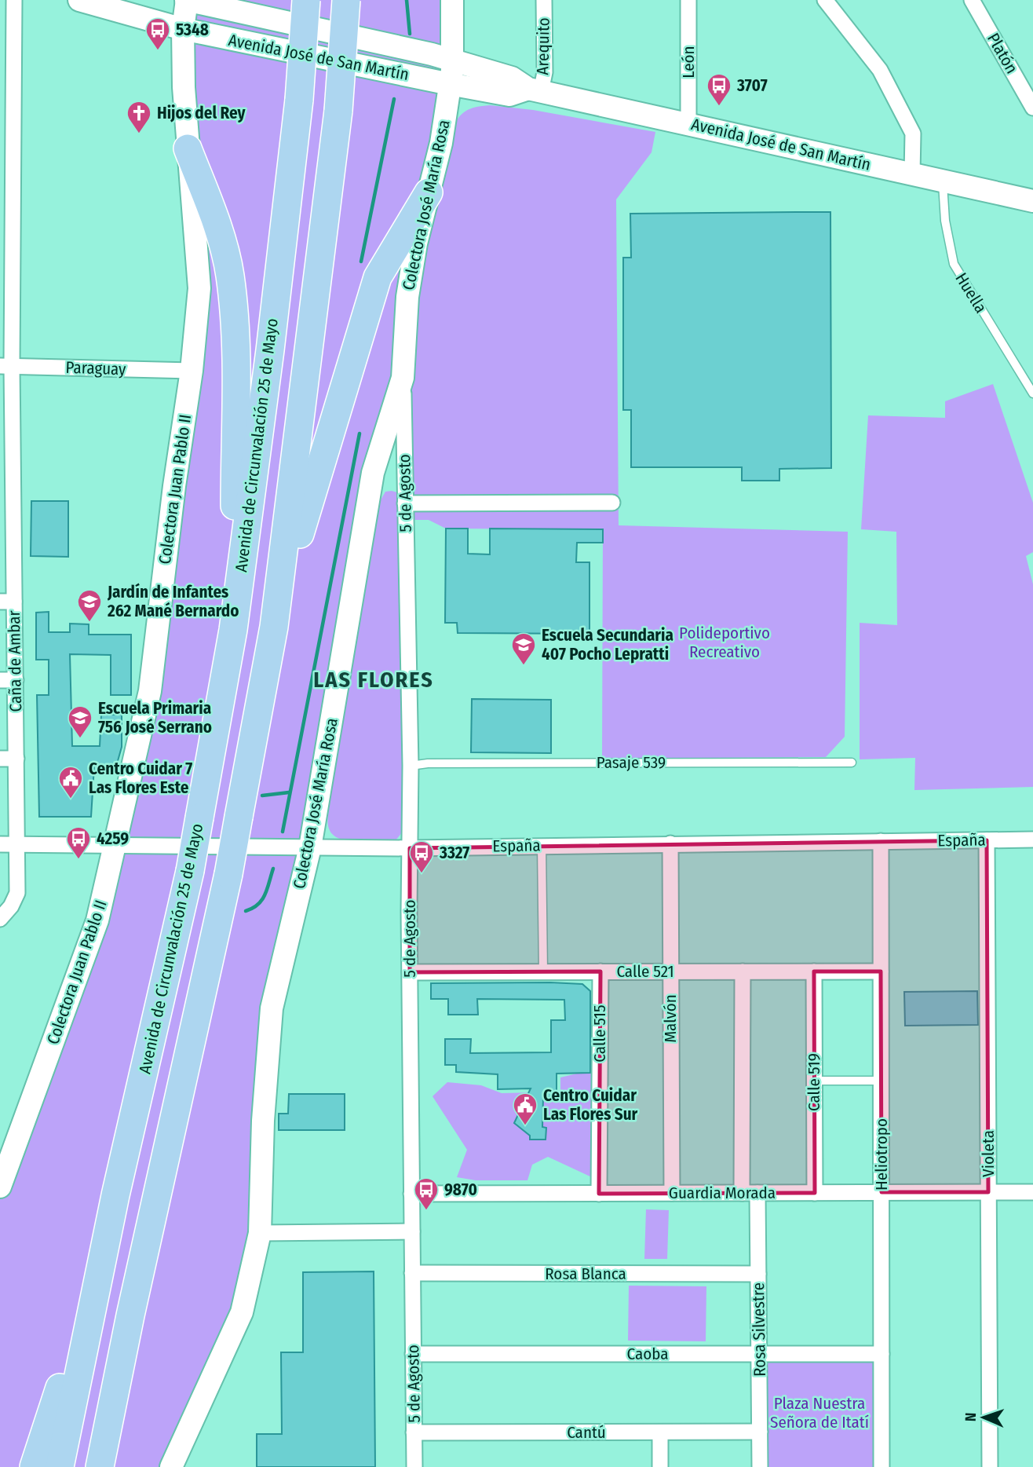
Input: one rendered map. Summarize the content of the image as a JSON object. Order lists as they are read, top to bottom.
{
  "streets": {
    "highway": ["Avenida de Circunvalación 25 de Mayo"],
    "main road": ["Avenida José de San Martín", "Colectora José María Rosa", "Colectora Juan Pablo II"],
    "street": [
      "Arequito",
      "Platón",
      "León",
      "Paraguay",
      "5 de Agosto",
      "Caña de Ambar",
      "España",
      "Calle 521",
      "Malvón",
      "Calle 515",
      "Calle 519",
      "Violeta",
      "Heliotropo",
      "Guardia Morada",
      "Rosa Blanca",
      "Rosa Silvestre",
      "Caoba",
      "Cantú"
    ],
    "lane": ["Huella", "Pasaje 539"]
  },
  "crossings": [
    ["Arequito", "Avenida José de San Martín"],
    ["Avenida José de San Martín", "León"],
    ["Avenida José de San Martín", "Colectora José María Rosa"],
    ["Avenida José de San Martín", "Huella"],
    ["Avenida José de San Martín", "Colectora Juan Pablo II"],
    ["Colectora José María Rosa", "5 de Agosto"],
    ["Colectora José María Rosa", "España"],
    ["Paraguay", "Colectora Juan Pablo II"],
    ["Paraguay", "Caña de Ambar"],
    ["Colectora Juan Pablo II", "España"],
    ["5 de Agosto", "Pasaje 539"],
    ["5 de Agosto", "España"],
    ["5 de Agosto", "Calle 521"],
    ["5 de Agosto", "Guardia Morada"],
    ["5 de Agosto", "Rosa Blanca"],
    ["5 de Agosto", "Caoba"],
    ["5 de Agosto", "Cantú"],
    ["Caña de Ambar", "España"],
    ["España", "Malvón"],
    ["España", "Violeta"],
    ["España", "Heliotropo"],
    ["Calle 521", "Malvón"],
    ["Calle 521", "Calle 515"],
    ["Calle 521", "Calle 519"],
    ["Calle 521", "Heliotropo"],
    ["Calle 521", "Rosa Silvestre"],
    ["Malvón", "Guardia Morada"],
    ["Calle 515", "Guardia Morada"],
    ["Calle 519", "Guardia Morada"],
    ["Violeta", "Guardia Morada"],
    ["Heliotropo", "Guardia Morada"],
    ["Heliotropo", "Caoba"],
    ["Guardia Morada", "Rosa Silvestre"],
    ["Rosa Blanca", "Rosa Silvestre"],
    ["Rosa Silvestre", "Caoba"],
    ["Rosa Silvestre", "Cantú"]
  ],
  "districts": ["LAS FLORES"],
  "parks": ["Polideportivo Recreativo", "Plaza Nuestra Señora de Itatí"],
  "places": {
    "bus stop": [
      "5348",
      "3707",
      "4259",
      "3327",
      "9870"
    ],
    "church": ["Hijos del Rey"],
    "school or university": ["Jardín de Infantes 262 Mané Bernardo", "Escuela Secundaria 407 Pocho Lepratti", "Escuela Primaria 756 José Serrano"],
    "public building": ["Centro Cuidar 7 Las Flores Este", "Centro Cuidar Las Flores Sur"]
  },
  "north": "left"
}
